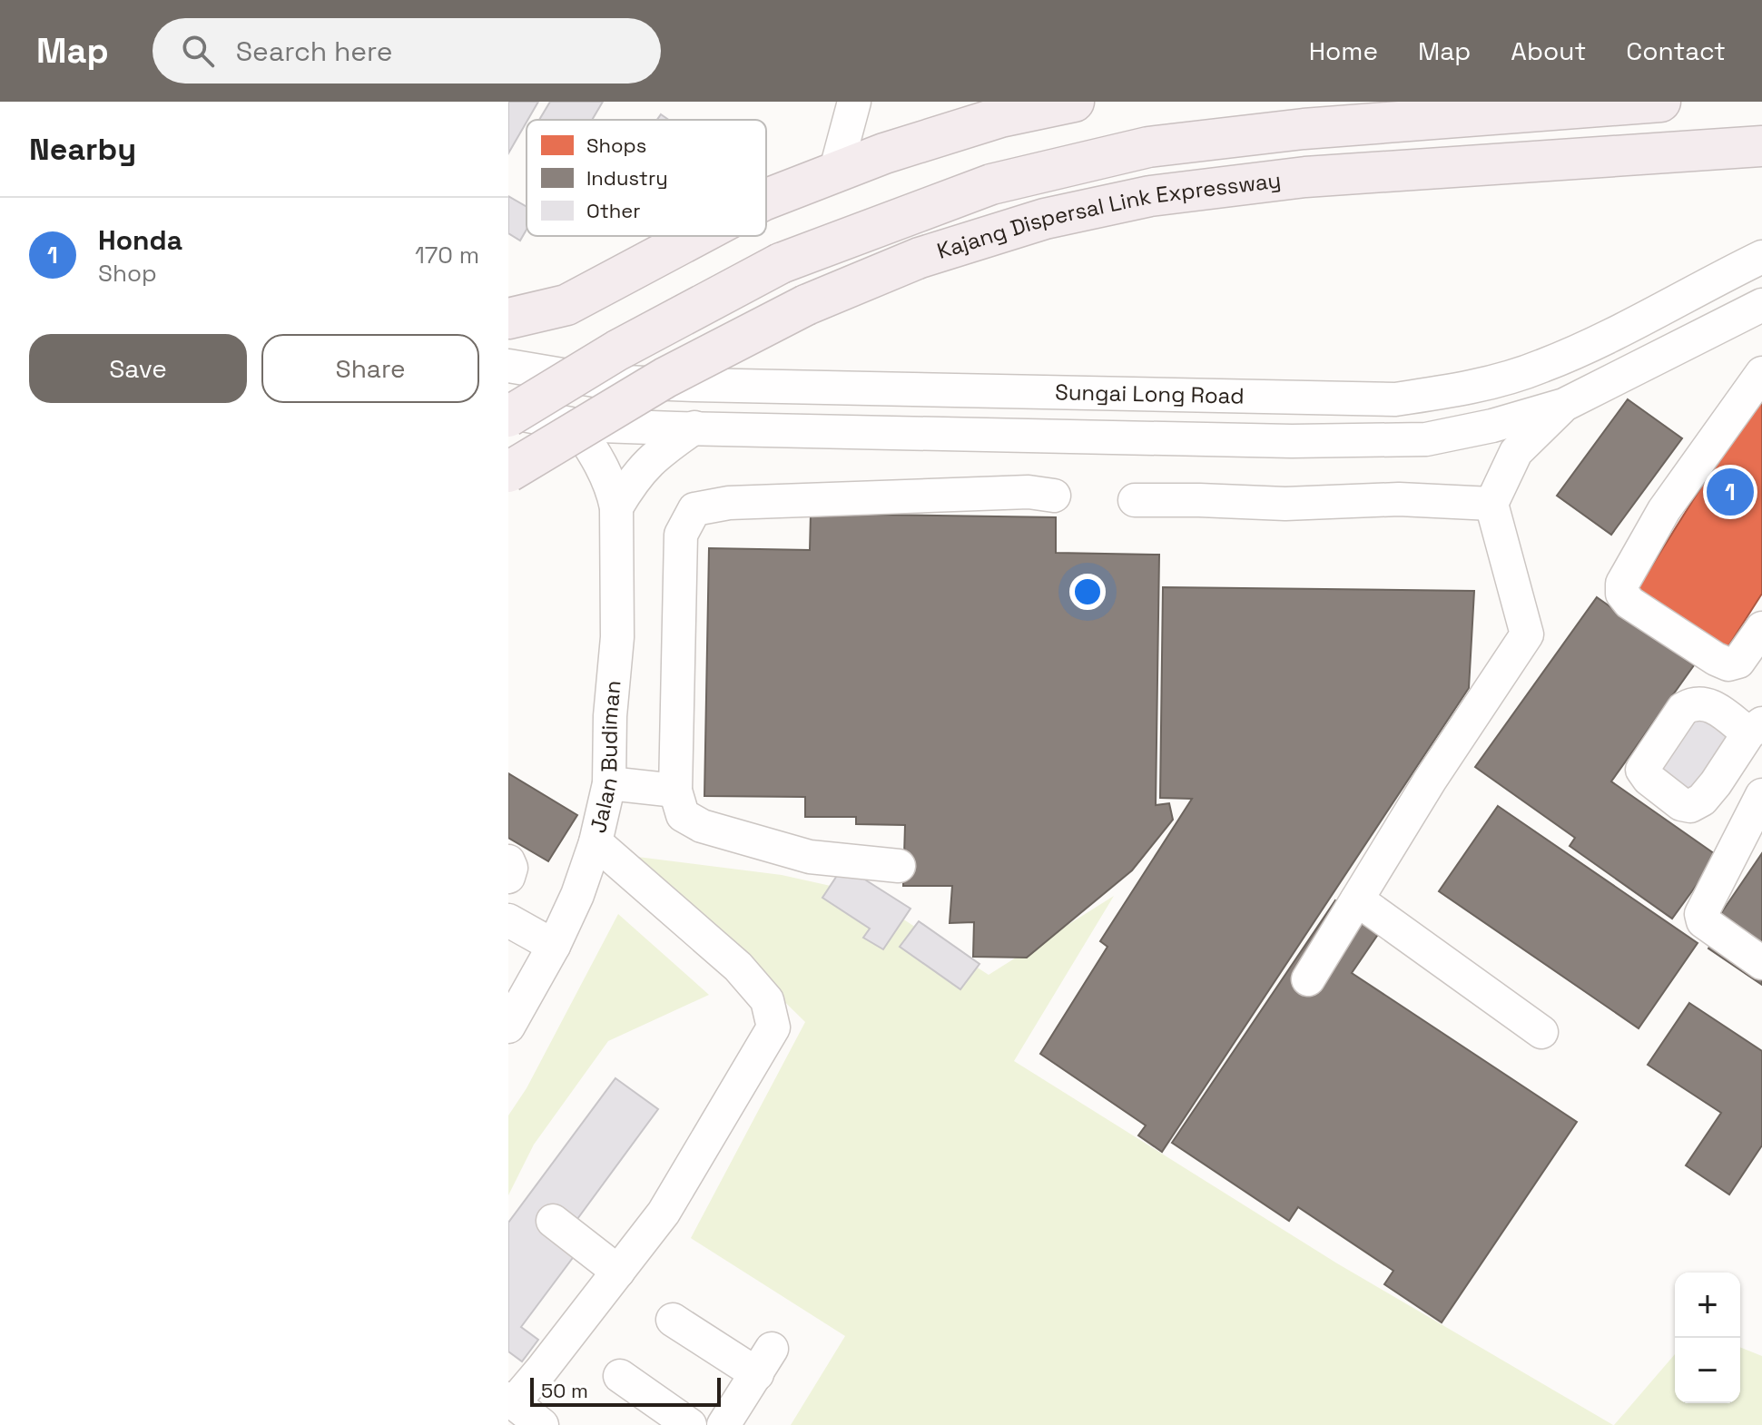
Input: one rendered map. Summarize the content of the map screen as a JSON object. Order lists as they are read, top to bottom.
{
  "streets": {
    "highway": ["Kajang Dispersal Link Expressway"],
    "street": ["Sungai Long Road", "Jalan Budiman"]
  },
  "crossings": [
    ["Sungai Long Road", "Jalan Budiman"]
  ],
  "legend": ["Shops", "Industry", "Other"],
  "scale_bar": "50 m",
  "page": {
    "header": "Map",
    "search": "Search here",
    "nav": [
      "Home",
      "Map",
      "About",
      "Contact"
    ],
    "heading": "Nearby",
    "list": [
      {
        "mark": "1",
        "name": "Honda",
        "note": "Shop",
        "value": "170 m"
      }
    ],
    "buttons": ["Save", "Share"],
    "pins": "1",
    "map_buttons": ["+", "−"],
    "scale": "50 m"
  }
}
